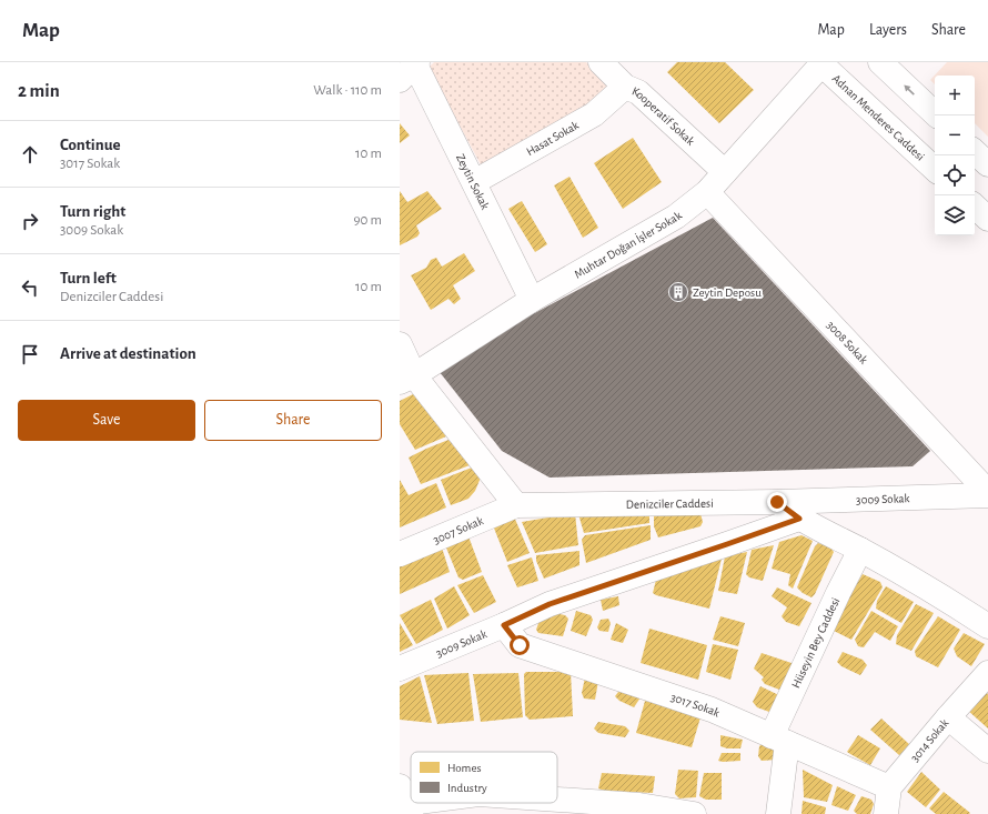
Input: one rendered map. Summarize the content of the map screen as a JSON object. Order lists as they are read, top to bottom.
{
  "streets": {
    "street": [
      "Kooperatif Sokak",
      "Adnan Menderes Caddesi",
      "Hasat Sokak",
      "Zeytin Sokak",
      "Muhtar Doğan İşler Sokak",
      "3008 Sokak",
      "3009 Sokak",
      "Denizciler Caddesi",
      "3007 Sokak",
      "Hüseyin Bey Caddesi",
      "3017 Sokak",
      "3014 Sokak"
    ]
  },
  "crossings": [
    ["Kooperatif Sokak", "Hasat Sokak"],
    ["Kooperatif Sokak", "Muhtar Doğan İşler Sokak"],
    ["Adnan Menderes Caddesi", "Muhtar Doğan İşler Sokak"],
    ["Hasat Sokak", "Zeytin Sokak"],
    ["Zeytin Sokak", "Muhtar Doğan İşler Sokak"],
    ["Muhtar Doğan İşler Sokak", "3008 Sokak"],
    ["3009 Sokak", "Denizciler Caddesi"],
    ["3009 Sokak", "3017 Sokak"],
    ["Denizciler Caddesi", "3007 Sokak"],
    ["Hüseyin Bey Caddesi", "3017 Sokak"],
    ["3017 Sokak", "3014 Sokak"]
  ],
  "places": {
    "building": ["Zeytin Deposu"]
  },
  "legend": ["Homes", "Industry"],
  "page": {
    "header": "Map",
    "nav": ["Map", "Layers", "Share"],
    "heading": ["2 min", "Walk · 110 m"],
    "map_buttons": ["+", "−"],
    "list": [
      ["Continue", "3017 Sokak", "10 m"],
      ["Turn right", "3009 Sokak", "90 m"],
      ["Turn left", "Denizciler Caddesi", "10 m"],
      "Arrive at destination"
    ],
    "buttons": ["Save", "Share"]
  }
}
